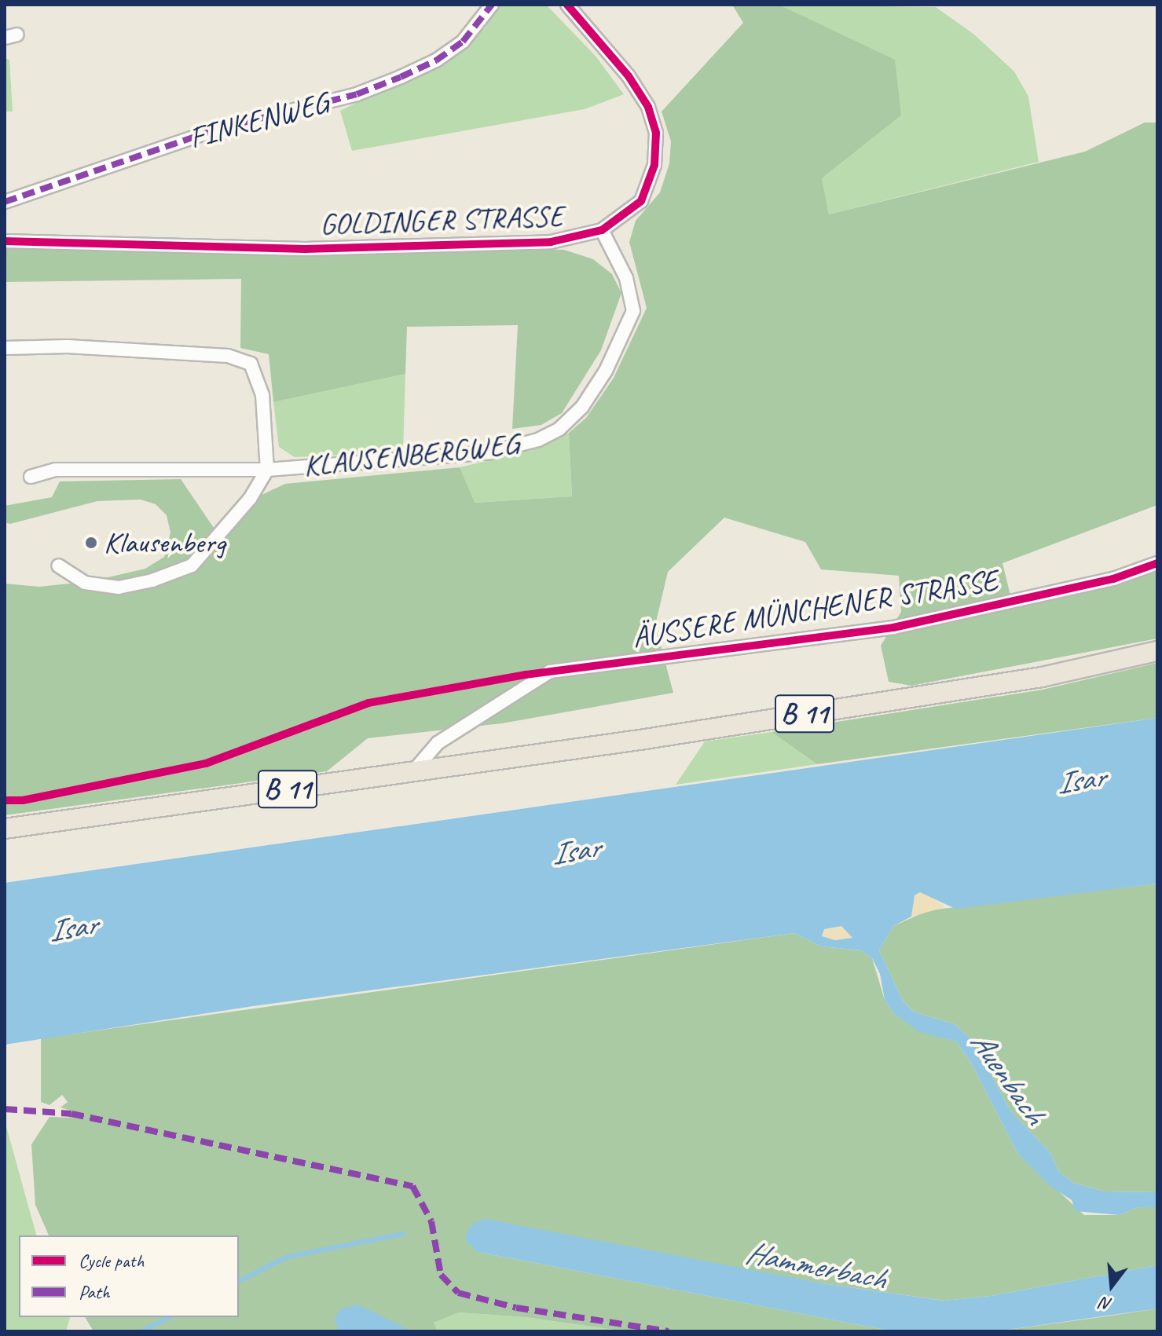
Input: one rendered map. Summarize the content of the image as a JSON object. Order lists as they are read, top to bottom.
{
  "streets": {
    "main road": ["B 11"],
    "street": [
      "FINKENWEG",
      "GOLDINGER STRASSE",
      "KLAUSENBERGWEG",
      "ÄUSSERE MÜNCHENER STRASSE"
    ]
  },
  "crossings": [
    ["GOLDINGER STRASSE", "KLAUSENBERGWEG"],
    ["ÄUSSERE MÜNCHENER STRASSE", "B 11"]
  ],
  "water": ["Isar", "Auenbach", "Hammerbach"],
  "places": ["Klausenberg"],
  "legend": ["Cycle path", "Path"],
  "north": "bottom"
}
